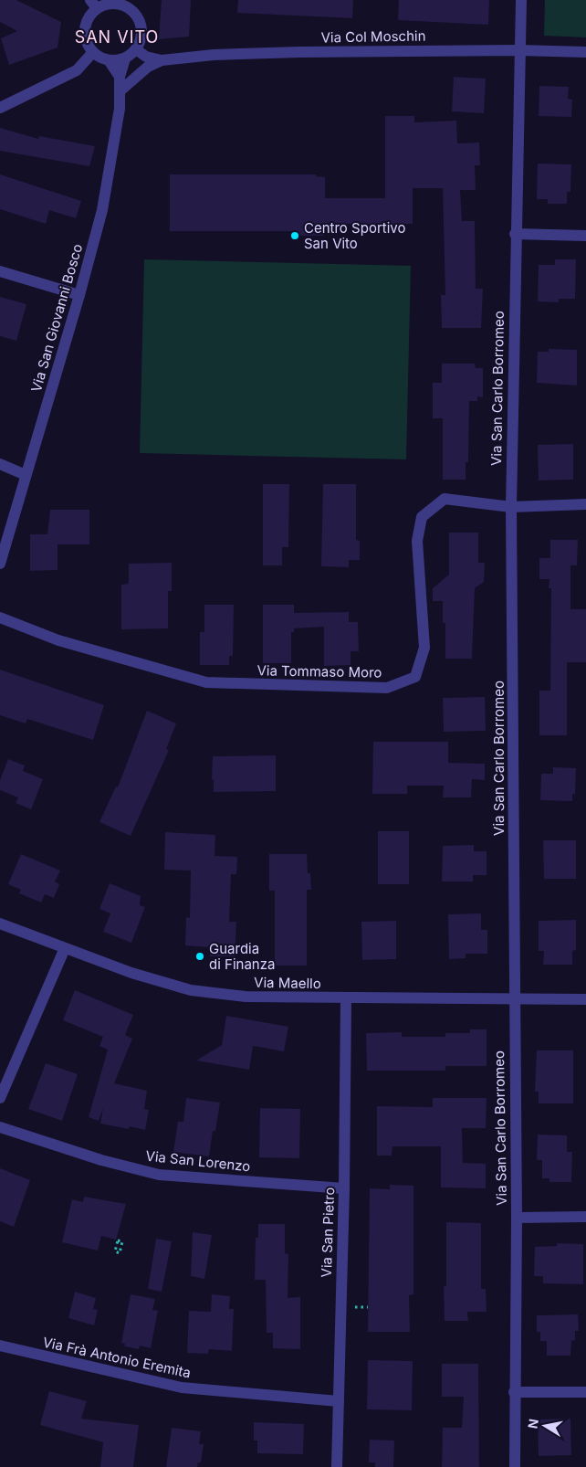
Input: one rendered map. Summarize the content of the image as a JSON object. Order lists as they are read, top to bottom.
{
  "streets": {
    "street": [
      "Via Col Moschin",
      "Via San Giovanni Bosco",
      "Via San Carlo Borromeo",
      "Via Tommaso Moro",
      "Via Maello",
      "Via San Lorenzo",
      "Via San Pietro",
      "Via Frà Antonio Eremita"
    ]
  },
  "crossings": [
    ["Via Col Moschin", "Via San Giovanni Bosco"],
    ["Via Col Moschin", "Via San Carlo Borromeo"],
    ["Via San Carlo Borromeo", "Via Tommaso Moro"],
    ["Via San Carlo Borromeo", "Via Maello"],
    ["Via Maello", "Via San Pietro"],
    ["Via San Lorenzo", "Via San Pietro"],
    ["Via San Pietro", "Via Frà Antonio Eremita"]
  ],
  "districts": ["SAN VITO"],
  "places": ["Centro Sportivo San Vito", "Guardia di Finanza"],
  "north": "left"
}
